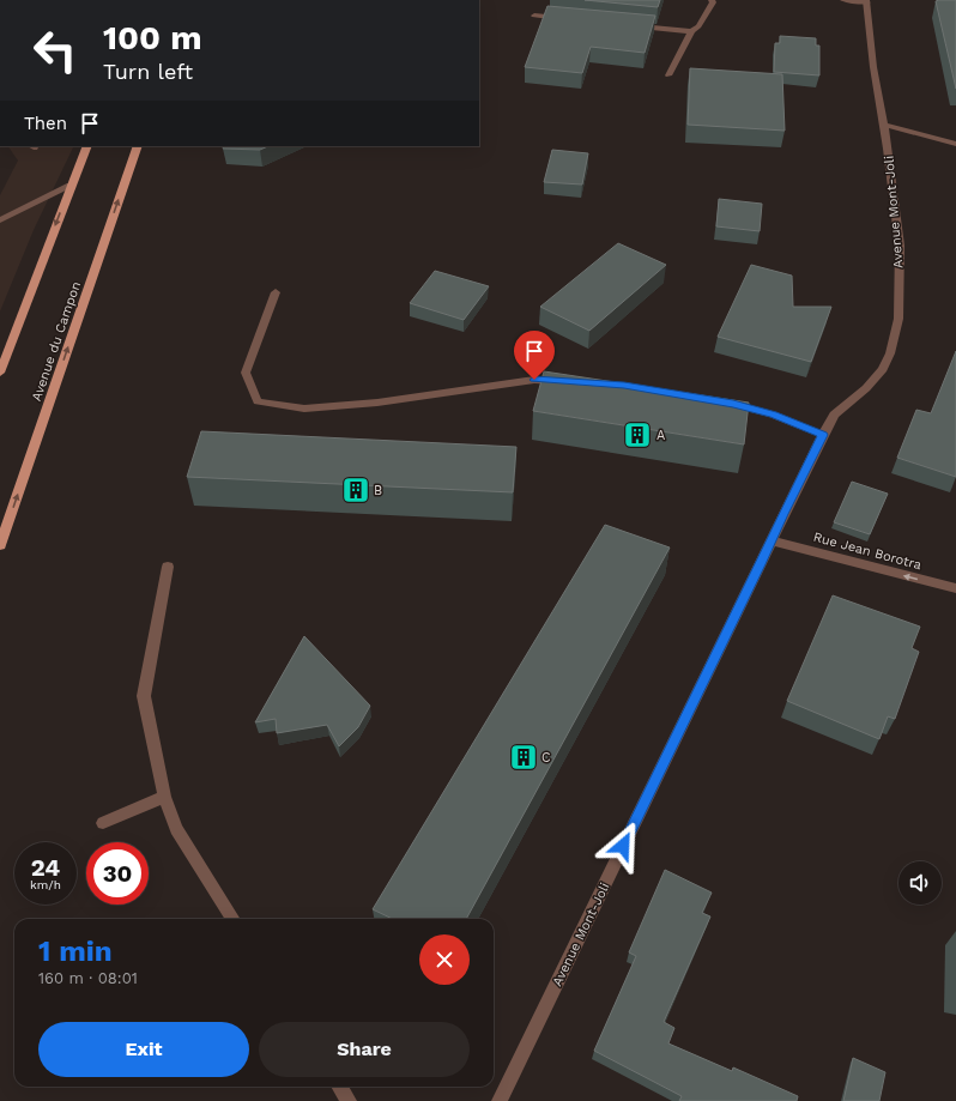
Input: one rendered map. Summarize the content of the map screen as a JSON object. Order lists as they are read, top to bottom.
{
  "streets": {
    "main road": ["Avenue du Campon"],
    "street": ["Avenue Mont-Joli", "Rue Jean Borotra"]
  },
  "crossings": [
    ["Avenue Mont-Joli", "Rue Jean Borotra"]
  ],
  "one_way": ["Rue Jean Borotra"],
  "places": {
    "building": ["A", "B", "C"]
  },
  "page": {
    "turn": ["100 m", "Turn left"],
    "then": "Then",
    "speed": "24 km/h",
    "limit": "30",
    "heading": ["1 min", "160 m · 08:01"],
    "buttons": ["Exit", "Share"]
  }
}
